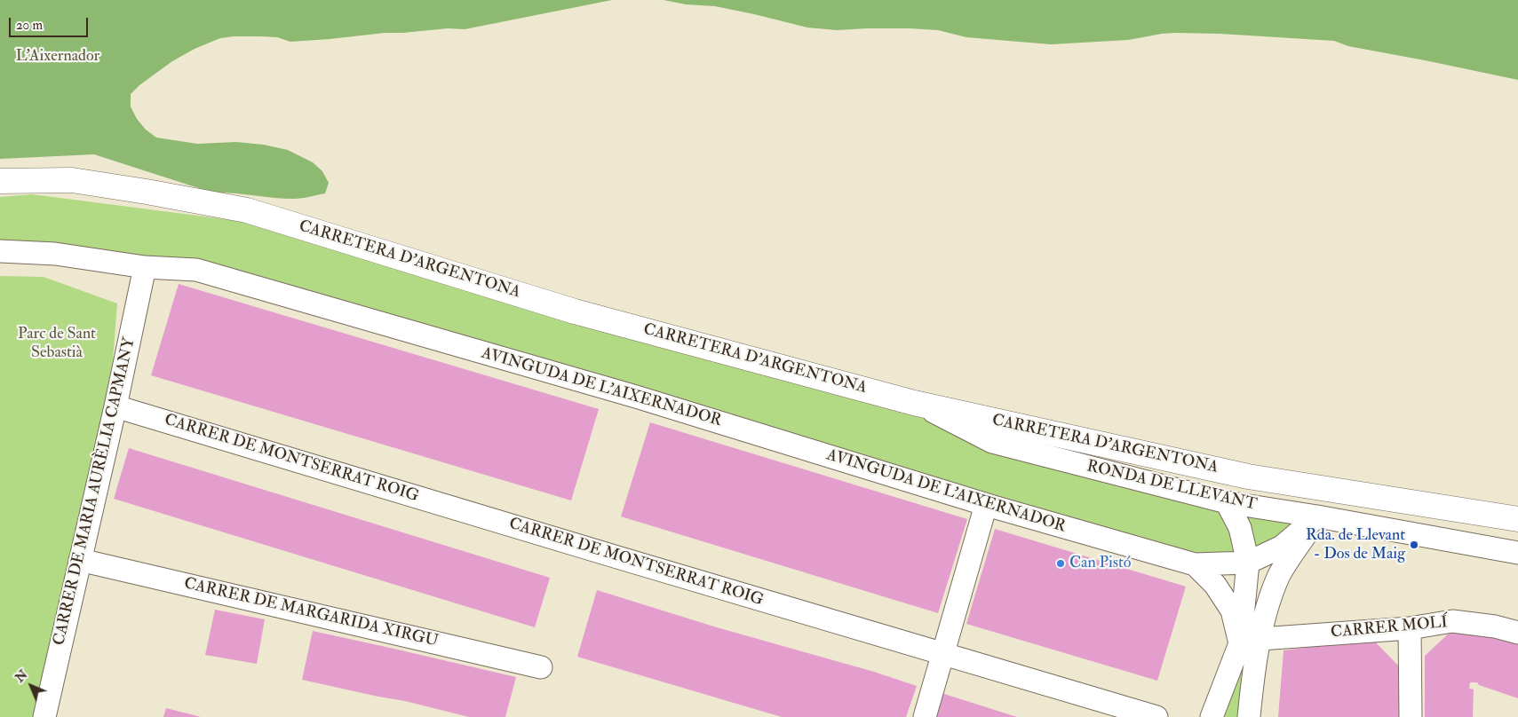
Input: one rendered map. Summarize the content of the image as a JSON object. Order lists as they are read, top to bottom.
{
  "streets": {
    "street": [
      "CARRETERA D'ARGENTONA",
      "AVINGUDA DE L'AIXERNADOR",
      "CARRER DE MONTSERRAT ROIG",
      "RONDA DE LLEVANT",
      "CARRER DE MARIA AURÈLIA CAPMANY",
      "CARRER DE MARGARIDA XIRGU",
      "CARRER MOLÍ"
    ]
  },
  "crossings": [
    ["CARRETERA D'ARGENTONA", "RONDA DE LLEVANT"],
    ["AVINGUDA DE L'AIXERNADOR", "CARRER DE MARIA AURÈLIA CAPMANY"],
    ["CARRER DE MONTSERRAT ROIG", "CARRER DE MARIA AURÈLIA CAPMANY"],
    ["CARRER DE MARIA AURÈLIA CAPMANY", "CARRER DE MARGARIDA XIRGU"]
  ],
  "parks": ["L'Aixernador", "Parc de Sant Sebastià"],
  "places": ["Rda. de Llevant - Dos de Maig", "Can Pistó"],
  "scale_bar": "20 m",
  "north": "top left"
}
